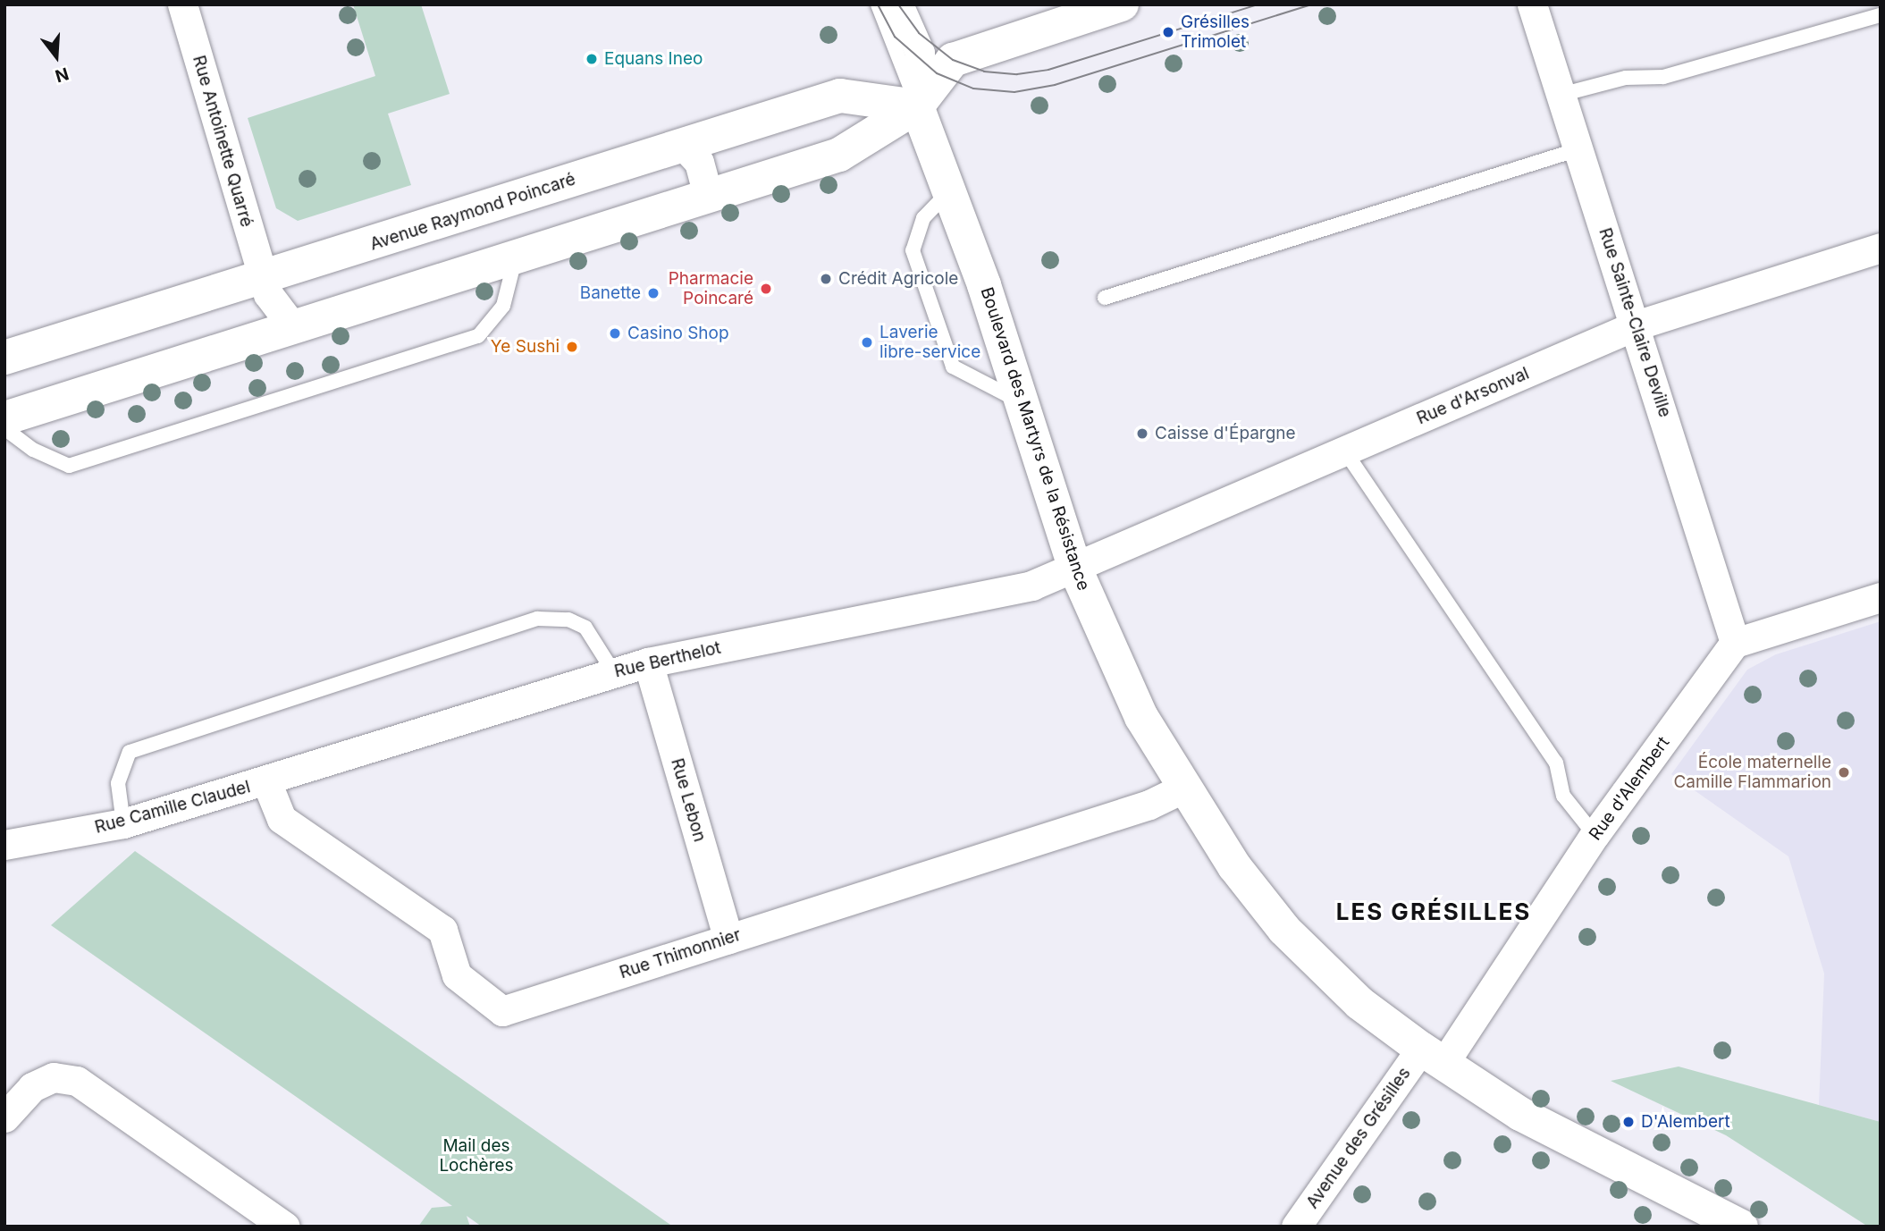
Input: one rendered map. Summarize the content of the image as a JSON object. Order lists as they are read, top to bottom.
{
  "streets": {
    "main road": ["Avenue Raymond Poincaré", "Boulevard des Martyrs de la Résistance"],
    "street": [
      "Rue Antoinette Quarré",
      "Rue Sainte-Claire Deville",
      "Rue d'Arsonval",
      "Rue Berthelot",
      "Rue d'Alembert",
      "Rue Lebon",
      "Rue Camille Claudel",
      "Rue Thimonnier",
      "Avenue des Grésilles"
    ]
  },
  "crossings": [
    ["Rue Antoinette Quarré", "Avenue Raymond Poincaré"],
    ["Avenue Raymond Poincaré", "Boulevard des Martyrs de la Résistance"],
    ["Rue Sainte-Claire Deville", "Rue d'Arsonval"],
    ["Rue Sainte-Claire Deville", "Rue d'Alembert"],
    ["Rue d'Arsonval", "Boulevard des Martyrs de la Résistance"],
    ["Rue d'Arsonval", "Rue Berthelot"],
    ["Boulevard des Martyrs de la Résistance", "Rue Berthelot"],
    ["Boulevard des Martyrs de la Résistance", "Rue d'Alembert"],
    ["Boulevard des Martyrs de la Résistance", "Rue Thimonnier"],
    ["Boulevard des Martyrs de la Résistance", "Avenue des Grésilles"],
    ["Rue Berthelot", "Rue Lebon"],
    ["Rue Berthelot", "Rue Camille Claudel"],
    ["Rue Berthelot", "Rue Thimonnier"],
    ["Rue d'Alembert", "Avenue des Grésilles"],
    ["Rue Lebon", "Rue Thimonnier"],
    ["Rue Camille Claudel", "Rue Thimonnier"]
  ],
  "districts": ["LES GRÉSILLES"],
  "parks": ["Mail des Lochères"],
  "places": [
    "Grésilles Trimolet",
    "Equans Ineo",
    "Crédit Agricole",
    "Pharmacie Poincaré",
    "Banette",
    "Casino Shop",
    "Laverie libre-service",
    "Ye Sushi",
    "Caisse d'Épargne",
    "École maternelle Camille Flammarion",
    "D'Alembert"
  ],
  "north": "bottom"
}
